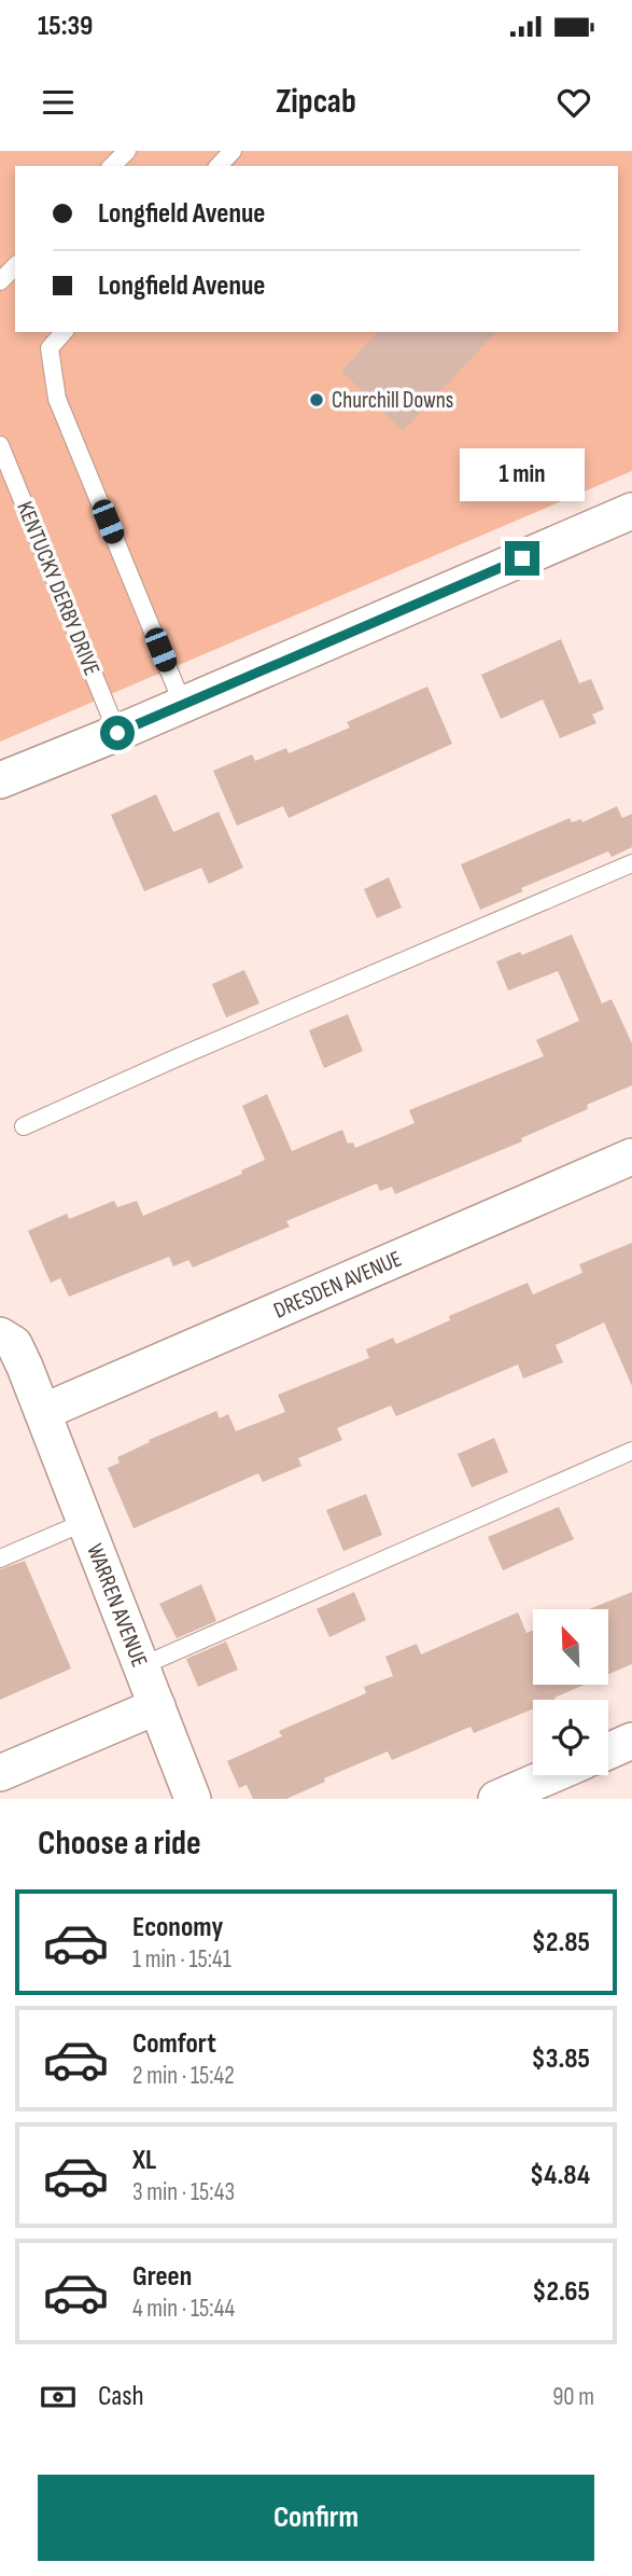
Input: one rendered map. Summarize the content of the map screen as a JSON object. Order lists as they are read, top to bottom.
{
  "streets": {
    "street": ["DRESDEN AVENUE", "WARREN AVENUE"],
    "lane": ["KENTUCKY DERBY DRIVE"]
  },
  "crossings": [
    ["DRESDEN AVENUE", "WARREN AVENUE"]
  ],
  "places": ["Churchill Downs"],
  "north": "top left",
  "page": {
    "status": "15:39",
    "header": "Zipcab",
    "banner": ["Longfield Avenue", "Longfield Avenue"],
    "bubble": "1 min",
    "heading": "Choose a ride",
    "list": [
      {
        "name": "Economy",
        "note": "1 min · 15:41",
        "value": "$2.85"
      },
      {
        "name": "Comfort",
        "note": "2 min · 15:42",
        "value": "$3.85"
      },
      {
        "name": "XL",
        "note": "3 min · 15:43",
        "value": "$4.84"
      },
      {
        "name": "Green",
        "note": "4 min · 15:44",
        "value": "$2.65"
      }
    ],
    "pay": ["Cash", "90 m"],
    "buttons": "Confirm"
  }
}
